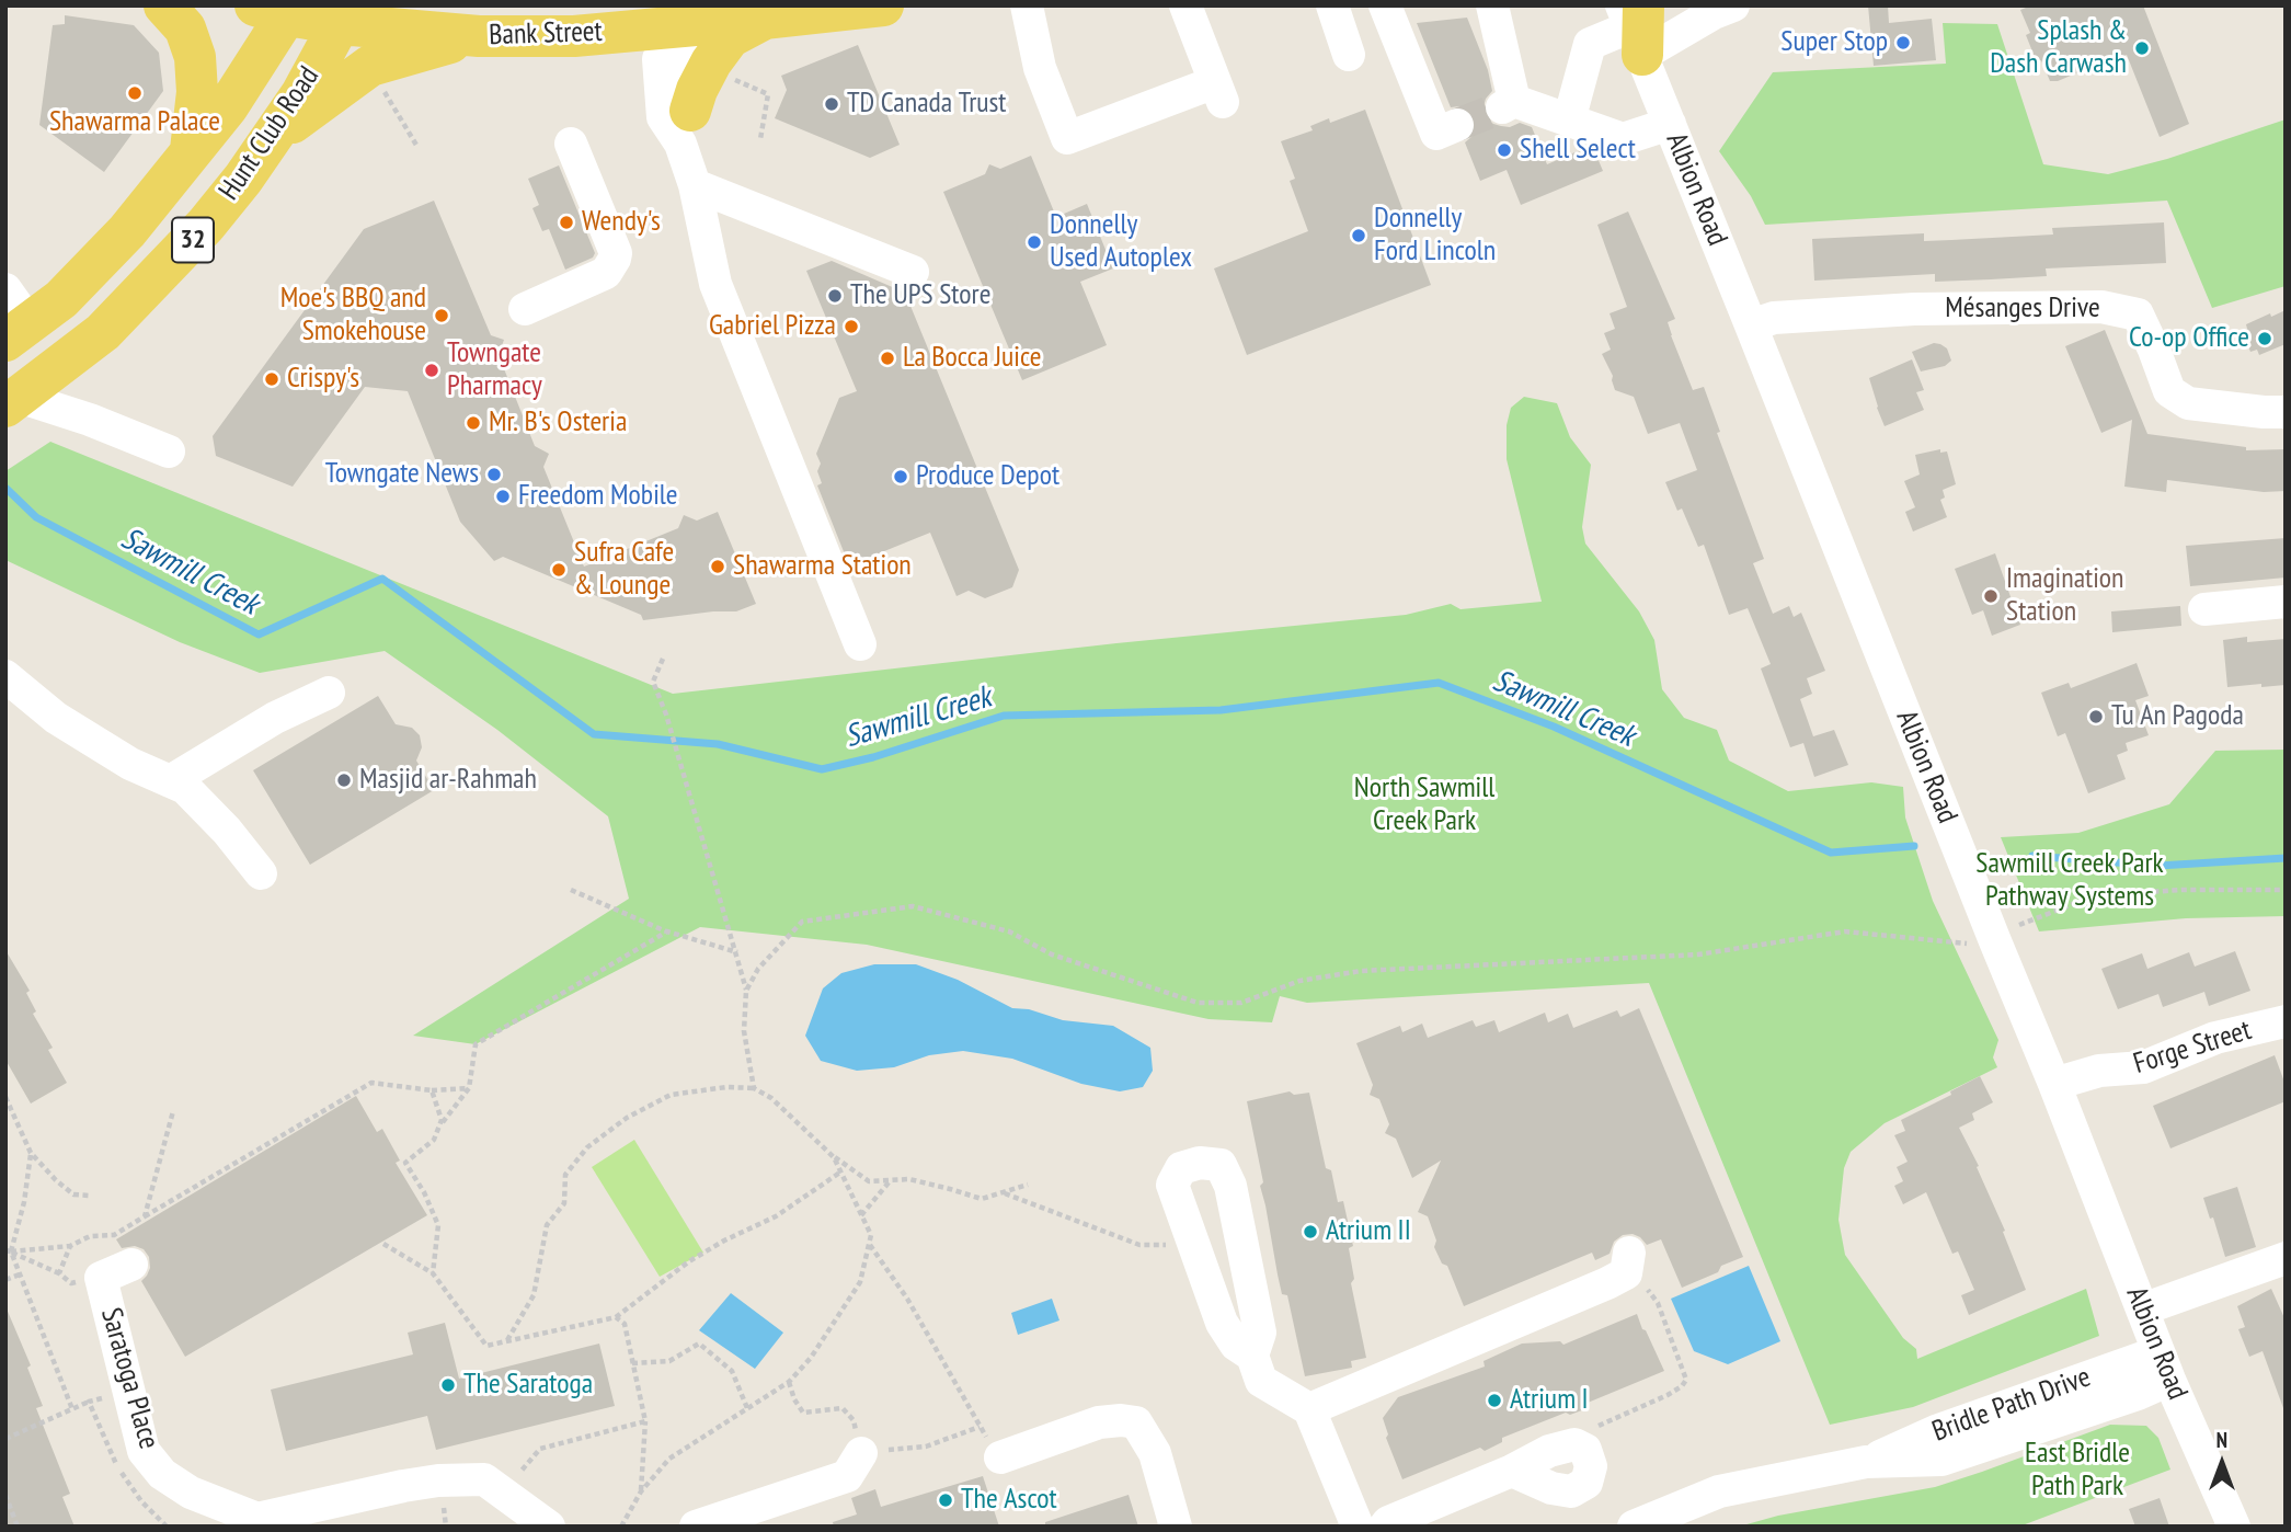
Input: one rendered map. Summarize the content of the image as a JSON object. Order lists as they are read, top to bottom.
{
  "streets": {
    "main road": ["Bank Street", "Hunt Club Road", "32"],
    "street": [
      "Albion Road",
      "Mésanges Drive",
      "Forge Street",
      "Saratoga Place",
      "Bridle Path Drive"
    ]
  },
  "crossings": [
    ["Bank Street", "Hunt Club Road"],
    ["Albion Road", "Mésanges Drive"],
    ["Albion Road", "Forge Street"],
    ["Albion Road", "Bridle Path Drive"]
  ],
  "water": ["Sawmill Creek"],
  "parks": ["North Sawmill Creek Park", "Sawmill Creek Park Pathway Systems", "East Bridle Path Park"],
  "places": [
    "Super Stop",
    "Splash & Dash Carwash",
    "Shawarma Palace",
    "TD Canada Trust",
    "Shell Select",
    "Wendy's",
    "Donnelly Ford Lincoln",
    "Donnelly Used Autoplex",
    "The UPS Store",
    "Moe's BBQ and Smokehouse",
    "Gabriel Pizza",
    "Co-op Office",
    "La Bocca Juice",
    "Towngate Pharmacy",
    "Crispy's",
    "Mr. B's Osteria",
    "Towngate News",
    "Produce Depot",
    "Freedom Mobile",
    "Shawarma Station",
    "Sufra Cafe & Lounge",
    "Imagination Station",
    "Tu An Pagoda",
    "Masjid ar-Rahmah",
    "Atrium II",
    "The Saratoga",
    "Atrium I",
    "The Ascot"
  ],
  "north": "top"
}
